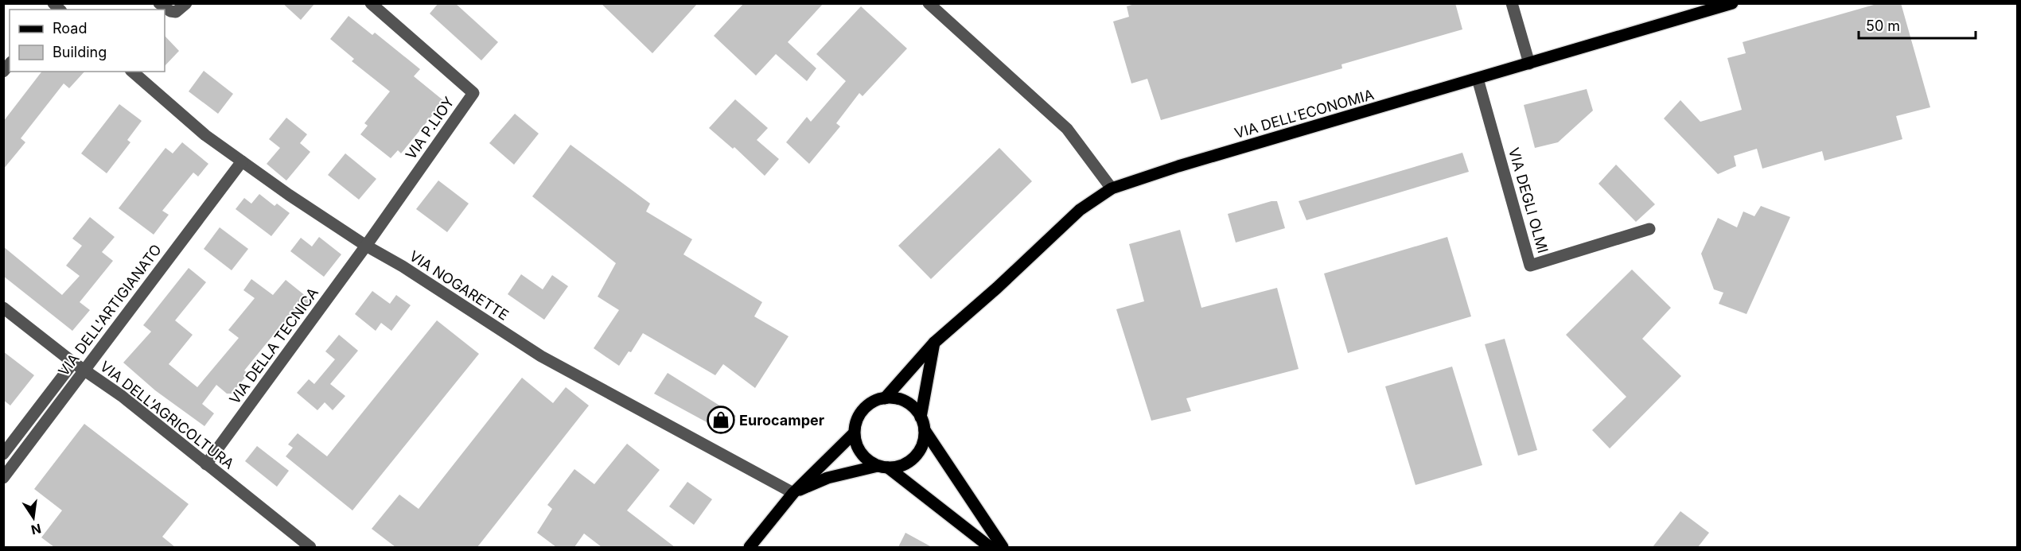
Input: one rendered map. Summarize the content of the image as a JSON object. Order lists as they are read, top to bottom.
{
  "streets": {
    "main road": ["VIA DELL'ECONOMIA"],
    "street": [
      "VIA P.LIOY",
      "VIA DEGLI OLMI",
      "VIA NOGARETTE",
      "VIA DELL'ARTIGIANATO",
      "VIA DELLA TECNICA",
      "VIA DELL'AGRICOLTURA"
    ]
  },
  "crossings": [
    ["VIA DELL'ECONOMIA", "VIA DEGLI OLMI"],
    ["VIA P.LIOY", "VIA NOGARETTE"],
    ["VIA P.LIOY", "VIA DELLA TECNICA"],
    ["VIA NOGARETTE", "VIA DELL'ARTIGIANATO"],
    ["VIA NOGARETTE", "VIA DELLA TECNICA"],
    ["VIA DELL'ARTIGIANATO", "VIA DELL'AGRICOLTURA"],
    ["VIA DELLA TECNICA", "VIA DELL'AGRICOLTURA"]
  ],
  "places": {
    "shop": ["Eurocamper"]
  },
  "legend": ["Road", "Building"],
  "scale_bar": "50 m",
  "north": "bottom"
}
